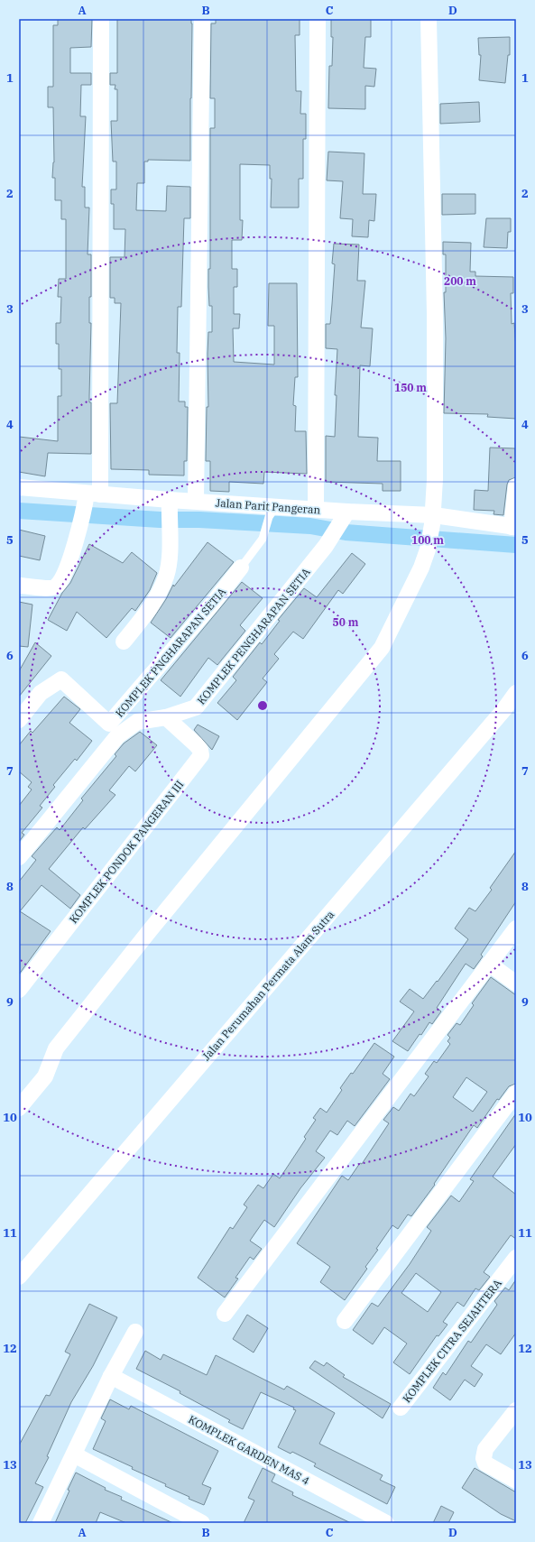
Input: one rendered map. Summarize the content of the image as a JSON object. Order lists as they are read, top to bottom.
{
  "streets": {
    "street": [
      "Jalan Parit Pangeran",
      "KOMPLEK PENGHARAPAN SETIA",
      "KOMPLEK PNGHARAPAN SETIA",
      "KOMPLEK PONDOK PANGERAN III",
      "Jalan Perumahan Permata Alam Sutra",
      "KOMPLEK CITRA SEJAHTERA",
      "KOMPLEK GARDEN MAS 4"
    ]
  },
  "crossings": [
    ["Jalan Parit Pangeran", "KOMPLEK PENGHARAPAN SETIA"],
    ["KOMPLEK PENGHARAPAN SETIA", "KOMPLEK PONDOK PANGERAN III"]
  ],
  "grid": {
    "columns": [
      "A",
      "B",
      "C",
      "D"
    ],
    "rows": [
      "1",
      "2",
      "3",
      "4",
      "5",
      "6",
      "7",
      "8",
      "9",
      "10",
      "11",
      "12",
      "13"
    ]
  },
  "rings": [
    "200 m",
    "150 m",
    "100 m",
    "50 m"
  ]
}
